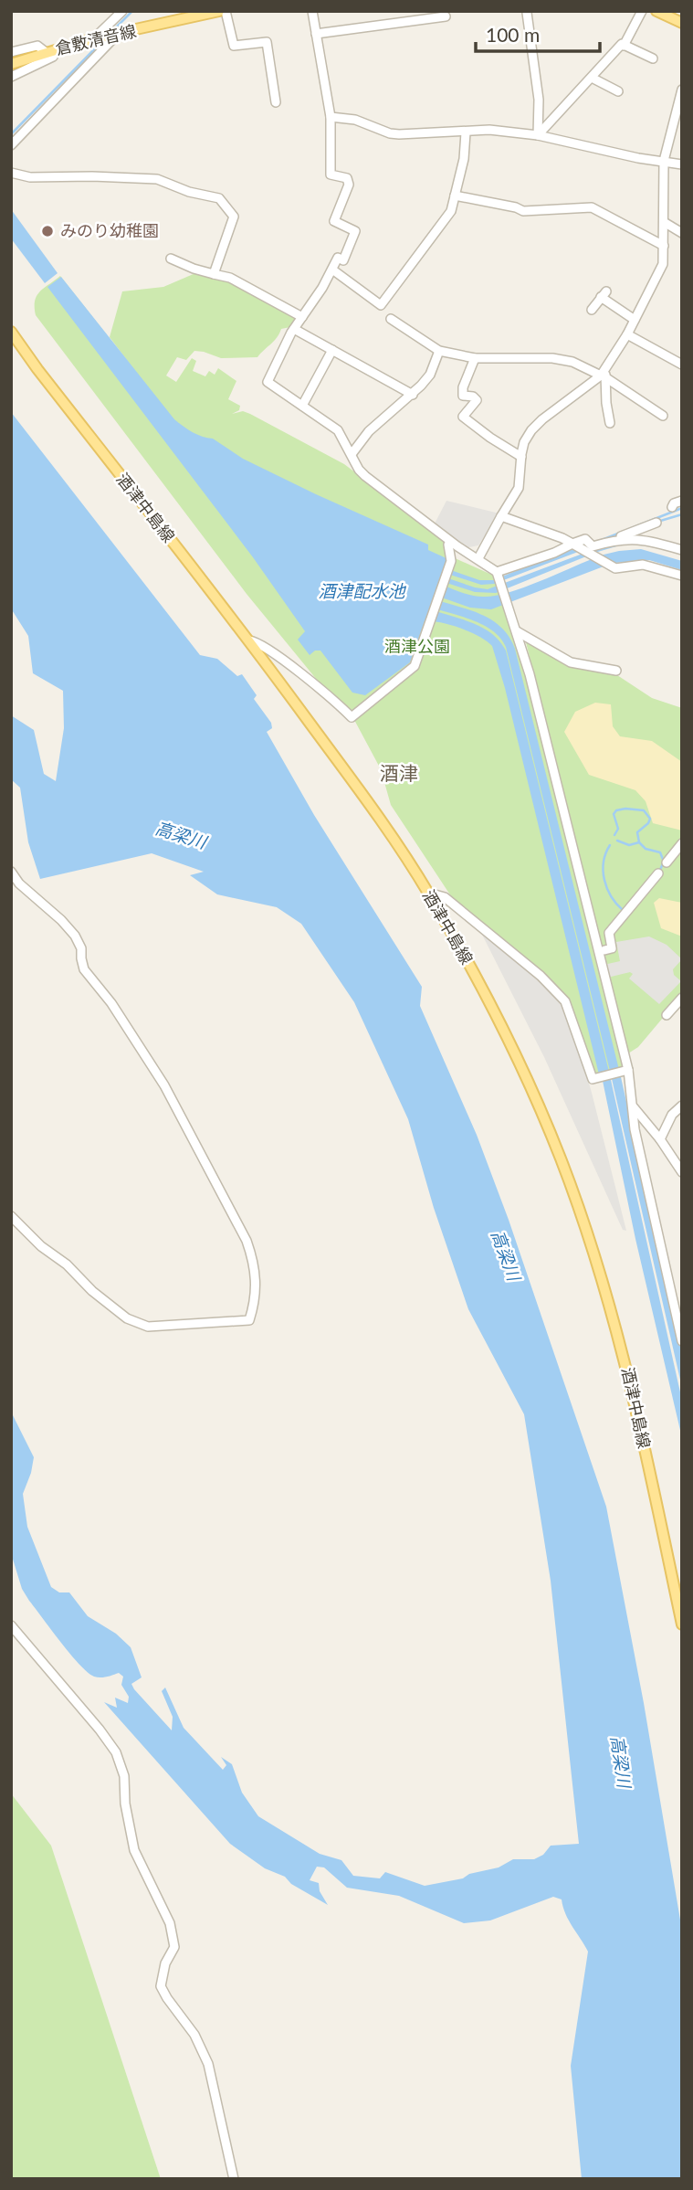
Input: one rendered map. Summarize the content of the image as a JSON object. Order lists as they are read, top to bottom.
{
  "streets": {
    "main road": ["倉敷清音線", "酒津中島線"]
  },
  "districts": ["酒津"],
  "water": ["酒津配水池", "高梁川"],
  "parks": ["酒津公園"],
  "places": ["みのり幼稚園"],
  "scale_bar": "100 m"
}
